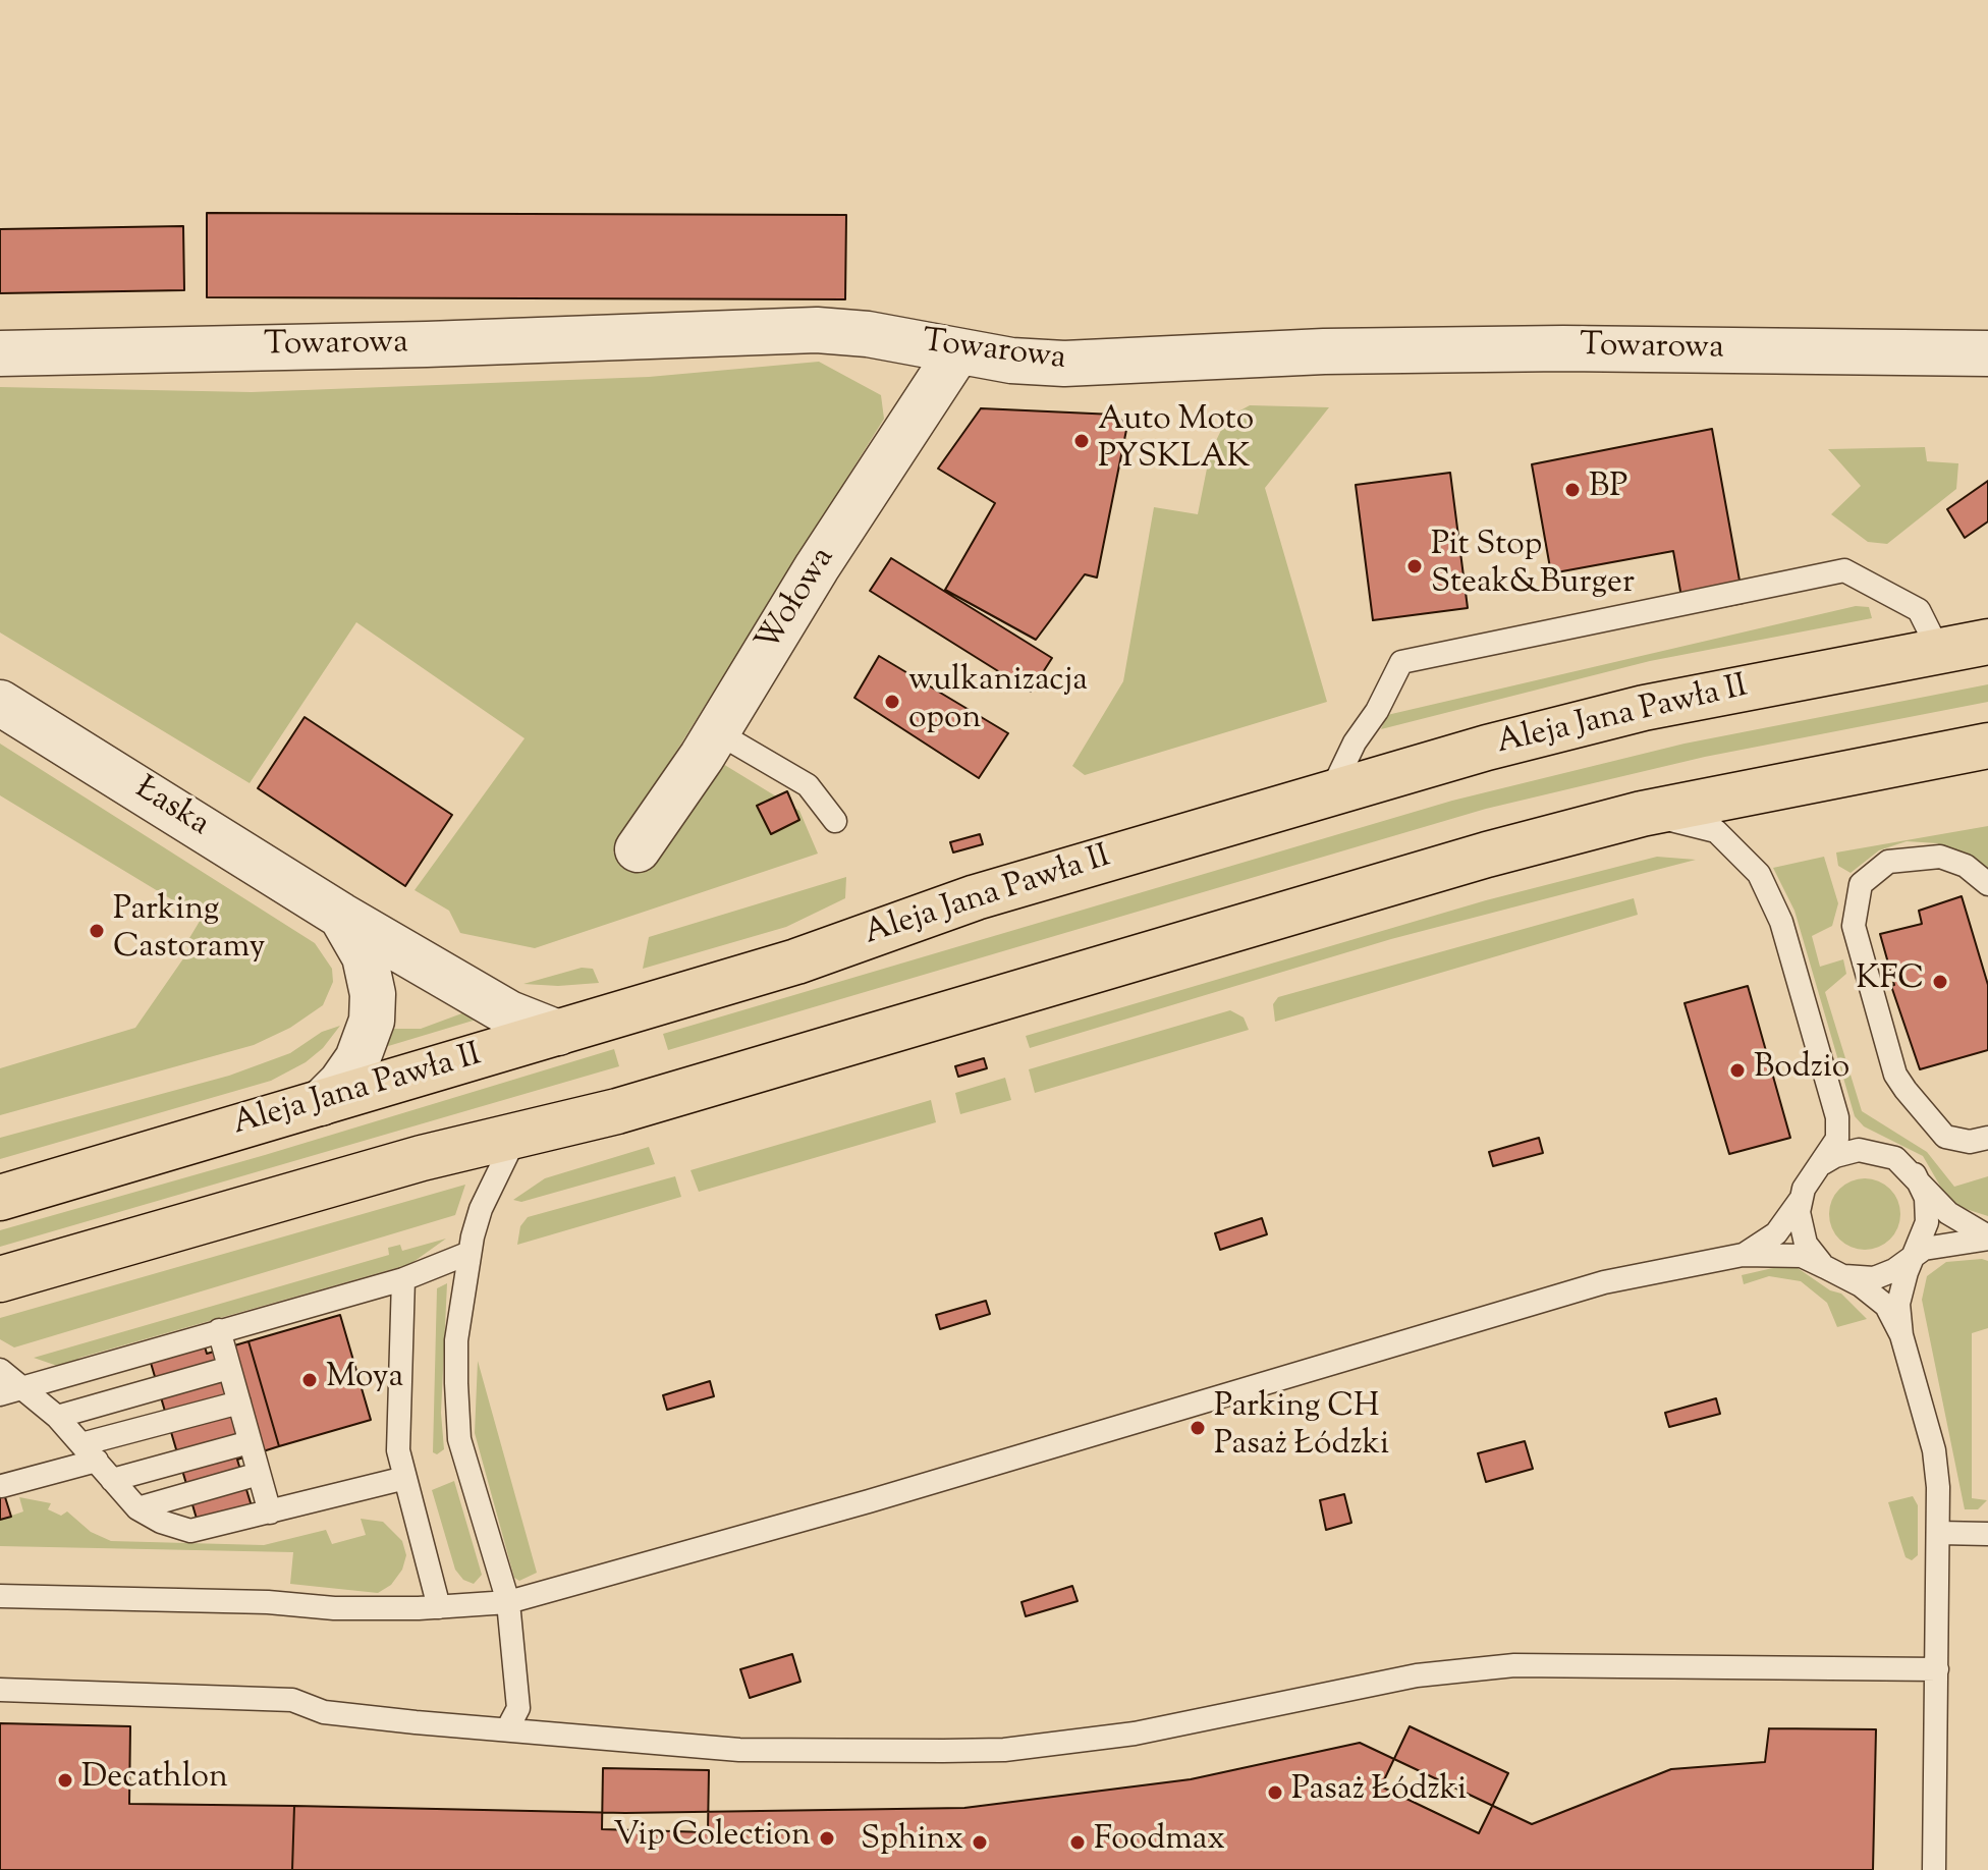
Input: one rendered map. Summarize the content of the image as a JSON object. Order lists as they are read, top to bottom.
{
  "streets": {
    "main road": ["Aleja Jana Pawła II"],
    "street": ["Towarowa", "Wołowa", "Łaska"]
  },
  "crossings": [
    ["Towarowa", "Wołowa"],
    ["Aleja Jana Pawła II", "Łaska"]
  ],
  "places": [
    "Auto Moto PYSKLAK",
    "BP",
    "Pit Stop Steak&Burger",
    "wulkanizacja opon",
    "Parking Castoramy",
    "KFC",
    "Bodzio",
    "Moya",
    "Parking CH Pasaż Łódzki",
    "Decathlon",
    "Pasaż Łódzki",
    "Vip Colection",
    "Sphinx",
    "Foodmax"
  ]
}
